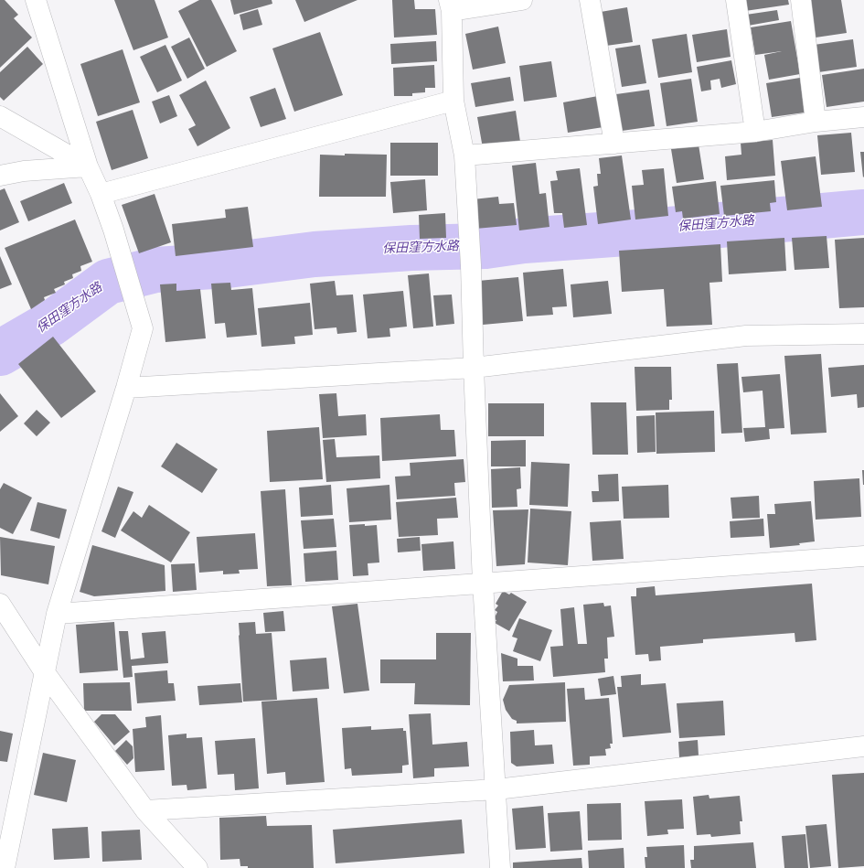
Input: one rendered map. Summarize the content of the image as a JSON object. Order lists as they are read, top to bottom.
{
  "water": ["保田窪方水路"]
}
